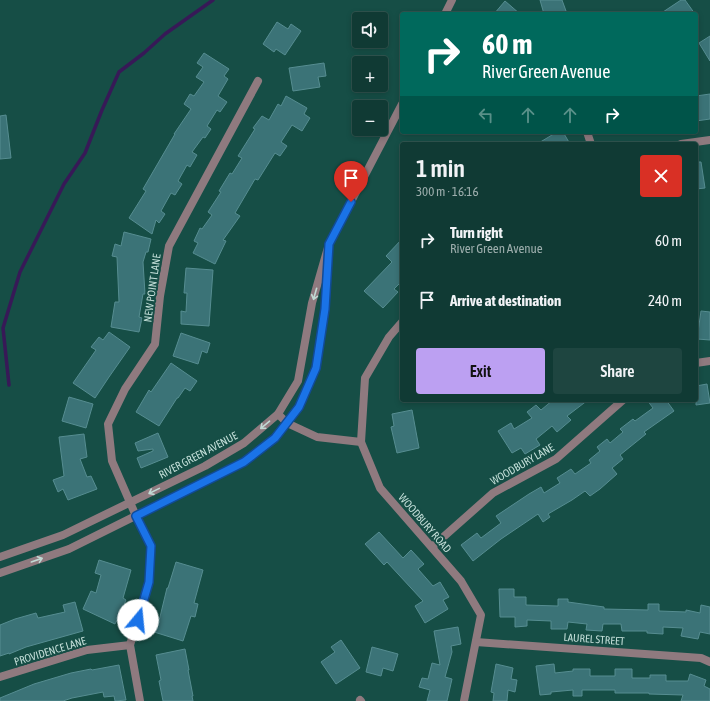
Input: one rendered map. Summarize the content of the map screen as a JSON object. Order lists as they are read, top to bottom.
{
  "streets": {
    "street": [
      "NEW POINT LANE",
      "RIVER GREEN AVENUE",
      "WOODBURY LANE",
      "WOODBURY ROAD",
      "LAUREL STREET",
      "PROVIDENCE LANE"
    ]
  },
  "crossings": [
    ["NEW POINT LANE", "RIVER GREEN AVENUE"],
    ["NEW POINT LANE", "PROVIDENCE LANE"],
    ["WOODBURY LANE", "WOODBURY ROAD"],
    ["WOODBURY ROAD", "LAUREL STREET"]
  ],
  "page": {
    "map_buttons": ["+", "−"],
    "turn": ["60 m", "River Green Avenue"],
    "heading": ["1 min", "300 m · 16:16"],
    "list": [
      {
        "name": "Turn right",
        "note": "River Green Avenue",
        "value": "60 m"
      },
      {
        "name": "Arrive at destination",
        "value": "240 m"
      }
    ],
    "buttons": ["Exit", "Share"]
  }
}
